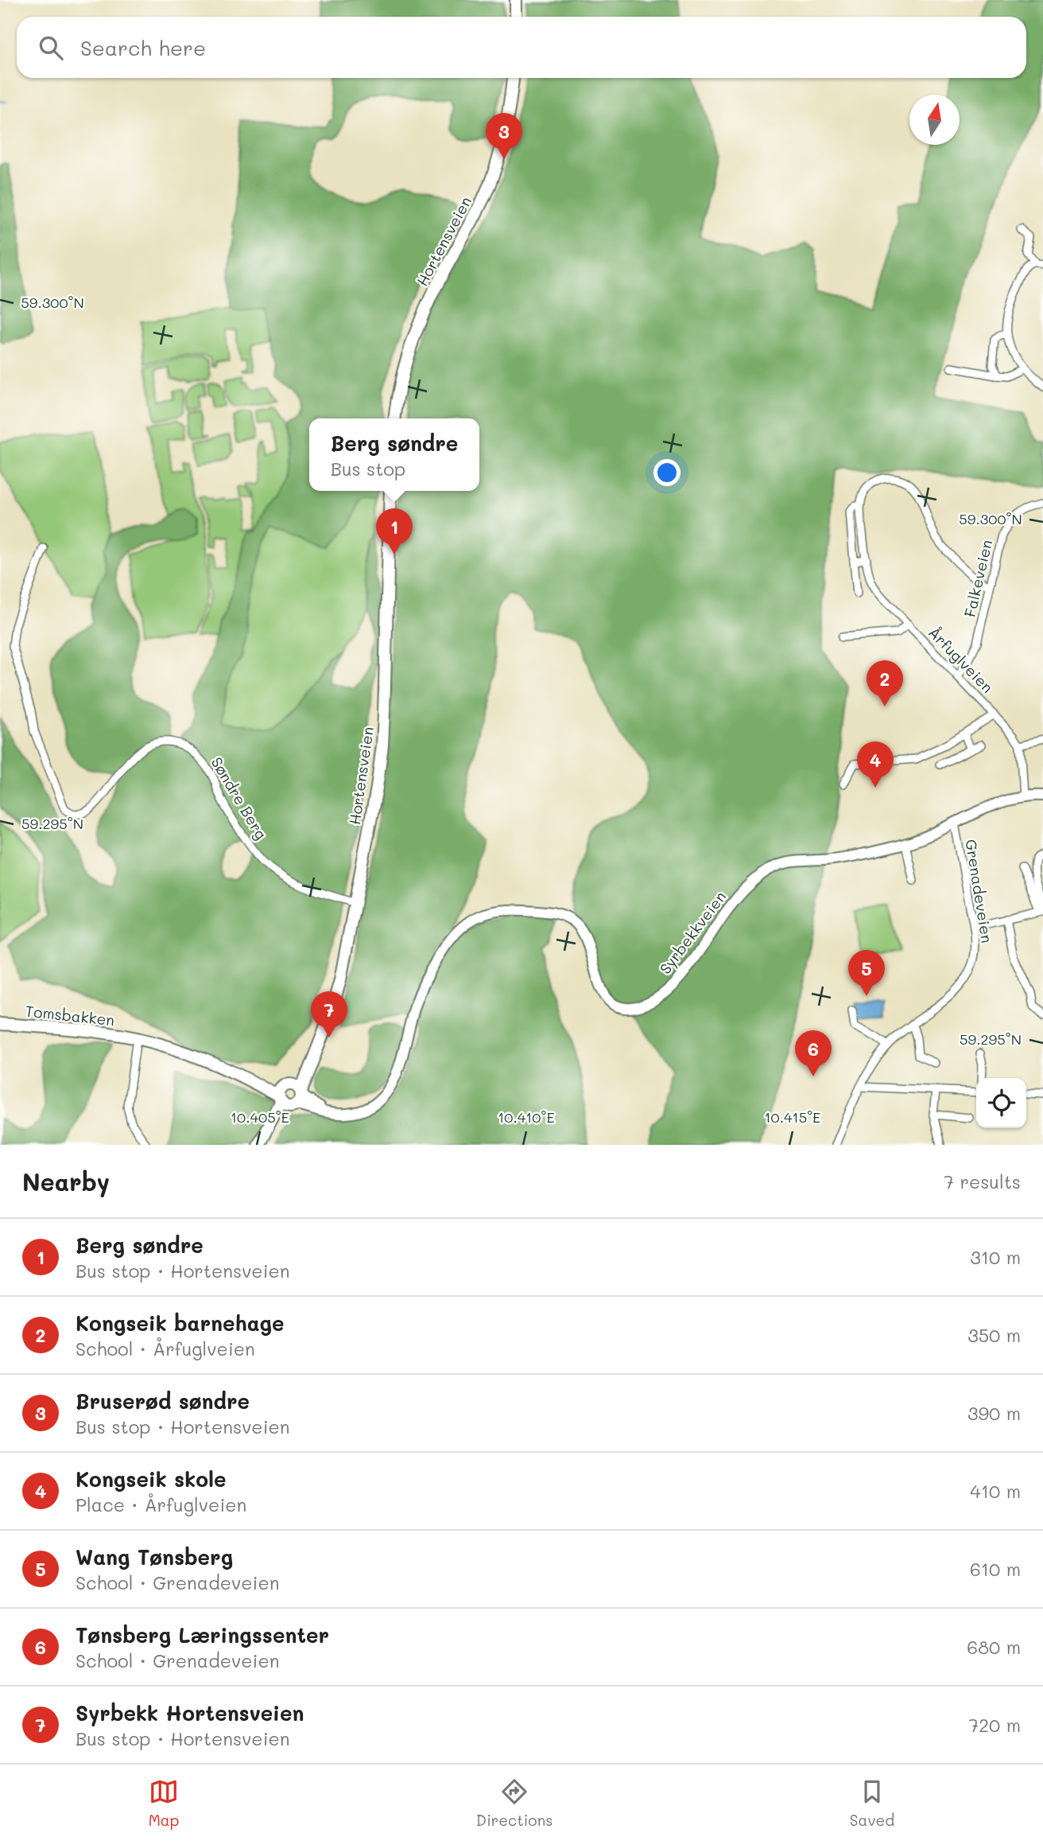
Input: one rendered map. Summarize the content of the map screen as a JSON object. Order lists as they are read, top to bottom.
{
  "streets": {
    "main road": ["Hortensveien", "Syrbekkveien", "Tomsbakken"],
    "street": [
      "Falkeveien",
      "Årfuglveien",
      "Søndre Berg",
      "Grenadeveien"
    ]
  },
  "crossings": [
    ["Hortensveien", "Søndre Berg"],
    ["Hortensveien", "Syrbekkveien"],
    ["Hortensveien", "Tomsbakken"],
    ["Falkeveien", "Årfuglveien"],
    ["Grenadeveien", "Syrbekkveien"],
    ["Syrbekkveien", "Tomsbakken"]
  ],
  "north": "top",
  "page": {
    "search": "Search here",
    "pins": [
      "3",
      "1",
      "2",
      "4",
      "5",
      "7",
      "6"
    ],
    "popup": ["Berg søndre", "Bus stop"],
    "heading": ["Nearby", "7 results"],
    "list": [
      {
        "mark": "1",
        "name": "Berg søndre",
        "note": "Bus stop · Hortensveien",
        "value": "310 m"
      },
      {
        "mark": "2",
        "name": "Kongseik barnehage",
        "note": "School · Årfuglveien",
        "value": "350 m"
      },
      {
        "mark": "3",
        "name": "Bruserød søndre",
        "note": "Bus stop · Hortensveien",
        "value": "390 m"
      },
      {
        "mark": "4",
        "name": "Kongseik skole",
        "note": "Place · Årfuglveien",
        "value": "410 m"
      },
      {
        "mark": "5",
        "name": "Wang Tønsberg",
        "note": "School · Grenadeveien",
        "value": "610 m"
      },
      {
        "mark": "6",
        "name": "Tønsberg Læringssenter",
        "note": "School · Grenadeveien",
        "value": "680 m"
      },
      {
        "mark": "7",
        "name": "Syrbekk Hortensveien",
        "note": "Bus stop · Hortensveien",
        "value": "720 m"
      }
    ],
    "nav": ["Map", "Directions", "Saved"]
  },
  "coordinates": [
    "59.300°N",
    "59.295°N",
    "10.405°E",
    "10.410°E",
    "10.415°E"
  ]
}
